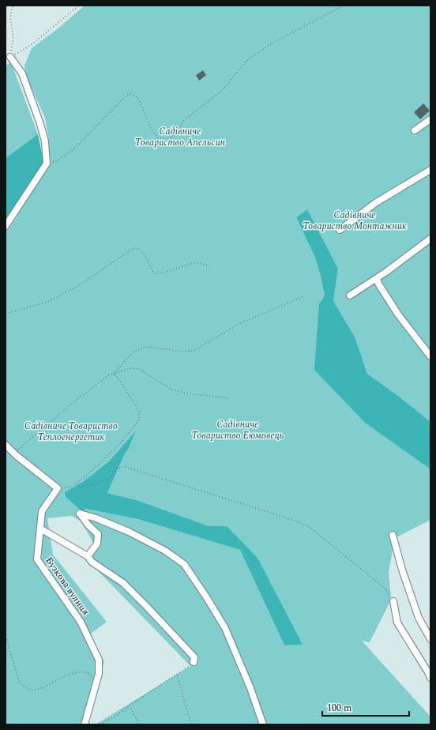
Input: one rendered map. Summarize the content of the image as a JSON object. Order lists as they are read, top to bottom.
{
  "streets": {
    "street": ["Бузкова вулиця"]
  },
  "parks": [
    "Садівниче Товариство Апельсин",
    "Садівниче Товариство Монтажник",
    "Садівниче Товариство Еюмовець",
    "Садівниче Товариство Теплоенергетик"
  ],
  "scale_bar": "100 m"
}
